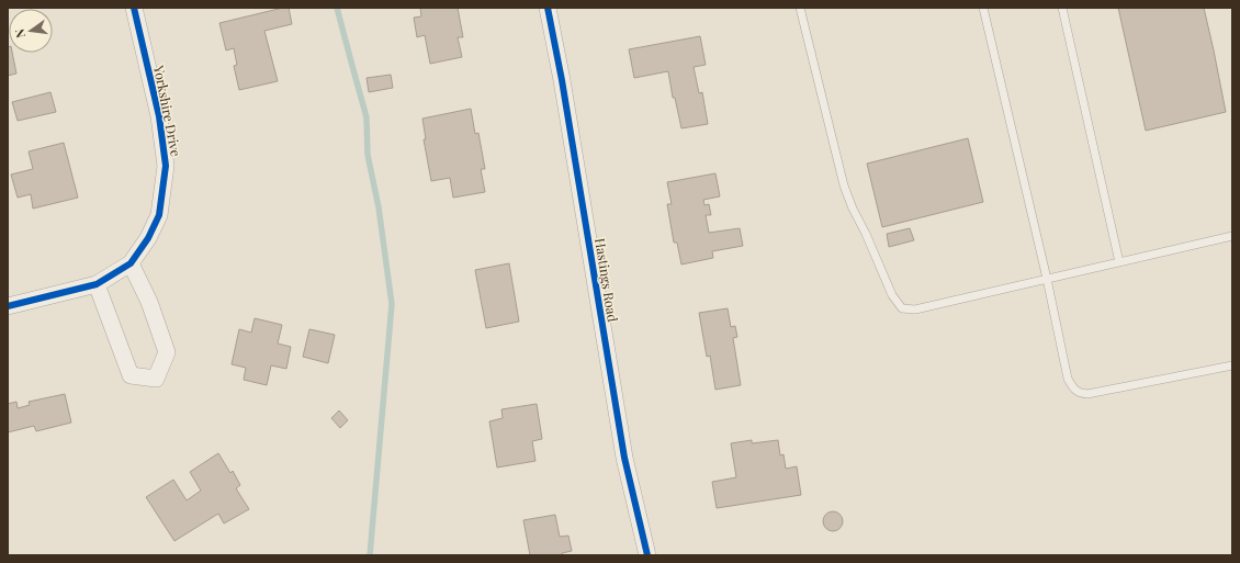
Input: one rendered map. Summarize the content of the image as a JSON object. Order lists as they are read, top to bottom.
{
  "streets": {
    "street": ["Yorkshire Drive", "Hastings Road"]
  },
  "north": "left"
}
